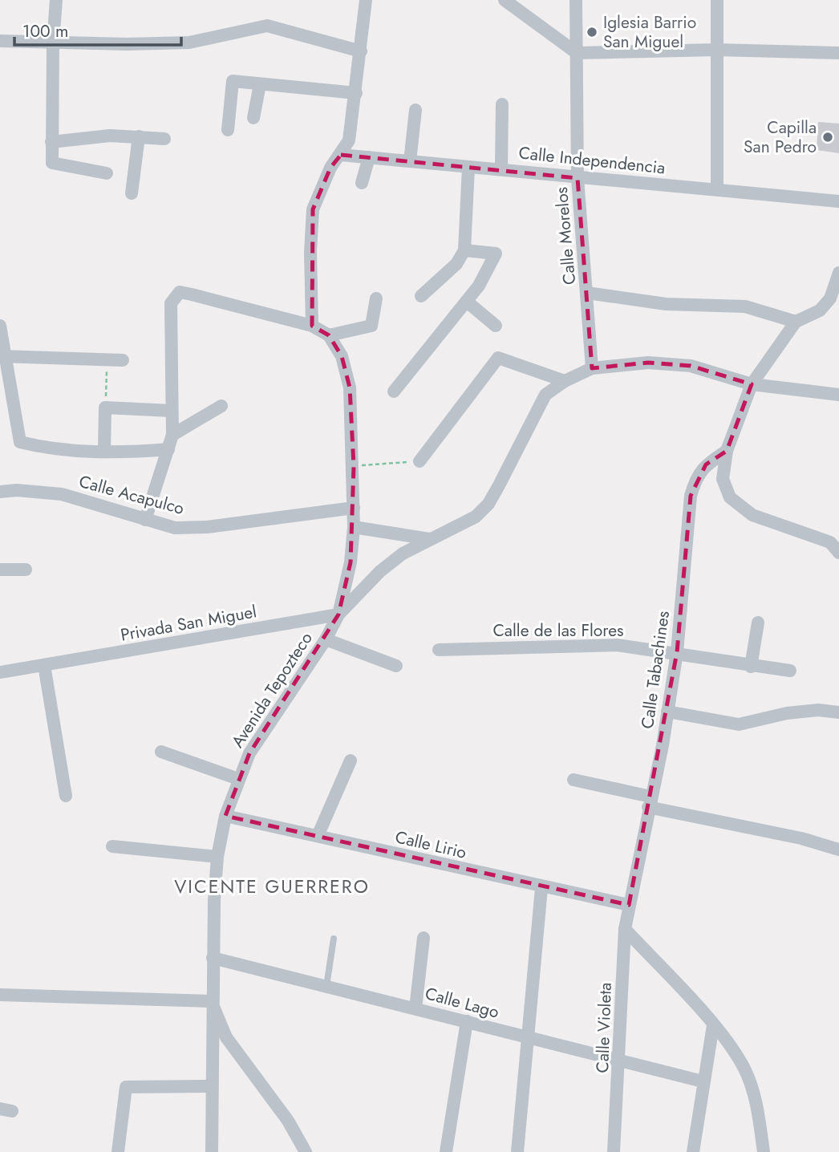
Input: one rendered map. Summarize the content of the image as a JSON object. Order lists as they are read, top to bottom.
{
  "streets": {
    "street": [
      "Calle Independencia",
      "Calle Morelos",
      "Calle Acapulco",
      "Privada San Miguel",
      "Calle de las Flores",
      "Calle Tabachines",
      "Avenida Tepozteco",
      "Calle Lirio",
      "Calle Lago",
      "Calle Violeta"
    ]
  },
  "crossings": [
    ["Calle Independencia", "Calle Morelos"],
    ["Calle Morelos", "Avenida Tepozteco"],
    ["Privada San Miguel", "Avenida Tepozteco"],
    ["Calle de las Flores", "Calle Tabachines"],
    ["Calle Tabachines", "Calle Lirio"],
    ["Calle Tabachines", "Calle Violeta"],
    ["Avenida Tepozteco", "Calle Lirio"],
    ["Avenida Tepozteco", "Calle Lago"],
    ["Calle Lirio", "Calle Violeta"],
    ["Calle Lago", "Calle Violeta"]
  ],
  "districts": ["VICENTE GUERRERO"],
  "places": ["Iglesia Barrio San Miguel", "Capilla San Pedro"],
  "scale_bar": "100 m"
}
